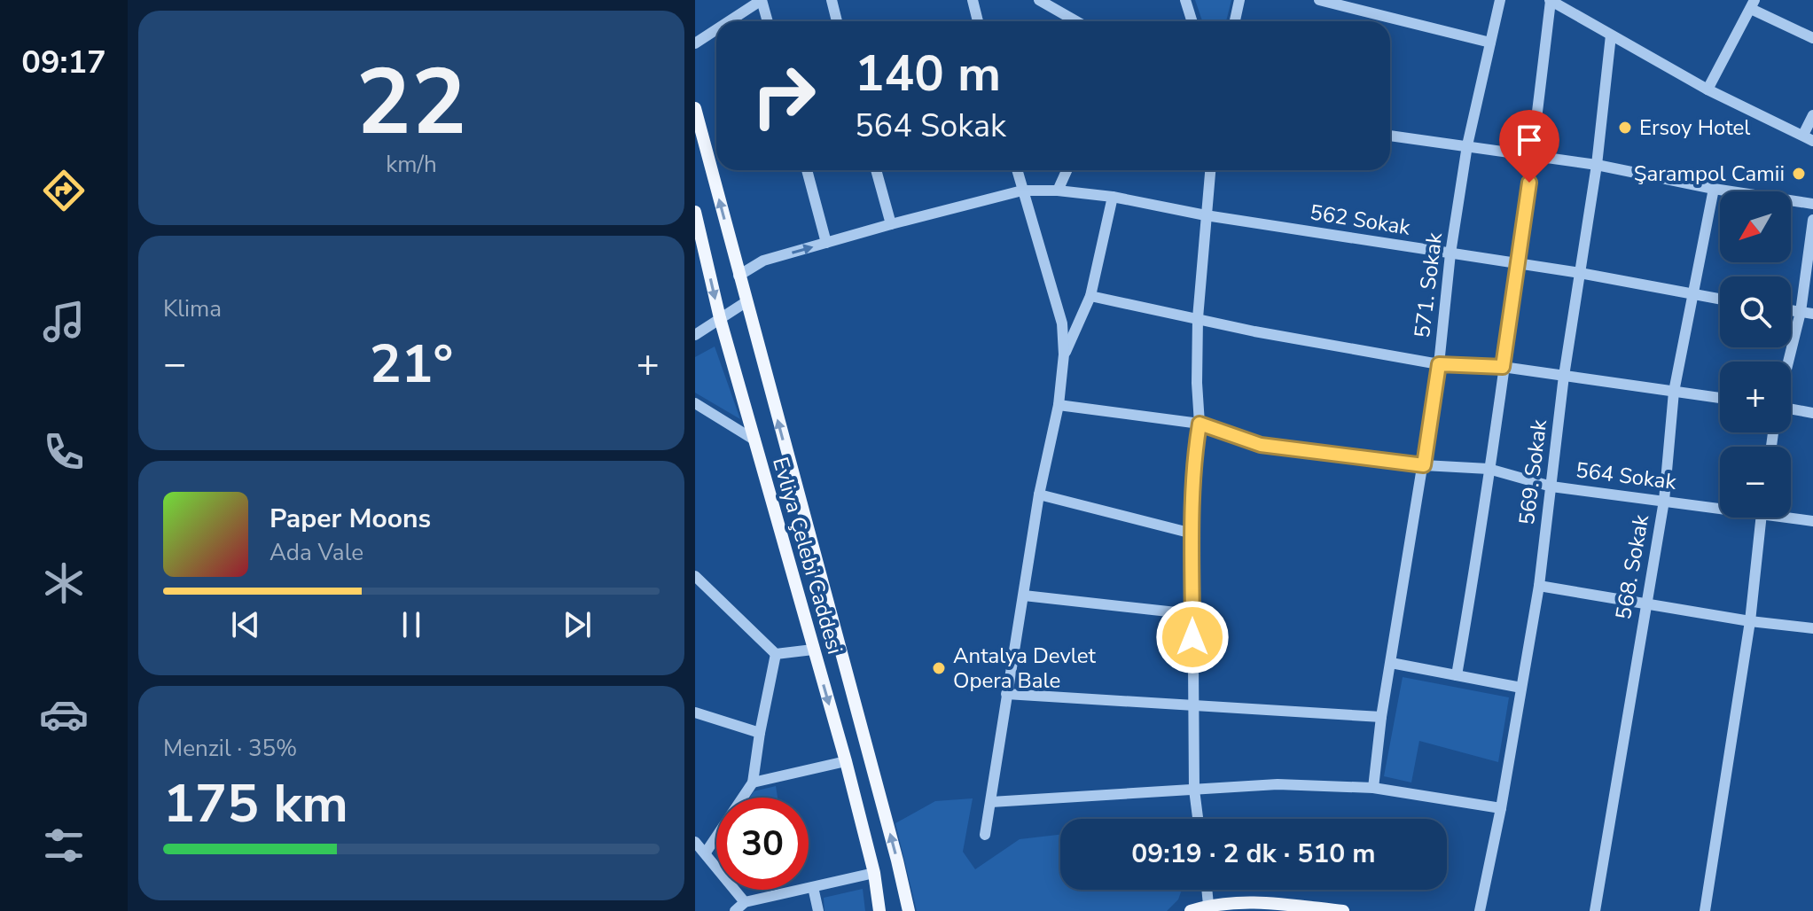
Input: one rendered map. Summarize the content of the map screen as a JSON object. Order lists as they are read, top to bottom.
{
  "streets": {
    "main road": ["Evliya Çelebi Caddesi"],
    "street": [
      "562 Sokak",
      "571. Sokak",
      "569. Sokak",
      "564 Sokak",
      "568. Sokak"
    ]
  },
  "crossings": [
    ["562 Sokak", "571. Sokak"],
    ["562 Sokak", "569. Sokak"],
    ["562 Sokak", "Evliya Çelebi Caddesi"],
    ["562 Sokak", "568. Sokak"],
    ["571. Sokak", "564 Sokak"],
    ["569. Sokak", "564 Sokak"],
    ["564 Sokak", "568. Sokak"]
  ],
  "places": ["Ersoy Hotel", "Şarampol Camii", "Antalya Devlet Opera Bale"],
  "north": "bottom left",
  "page": {
    "tabs": "09:17",
    "tile": [
      ["22", "km/h"],
      "Klima",
      ["Menzil · 35%", "175 km"]
    ],
    "turn": ["140 m", "564 Sokak"],
    "map_buttons": ["+", "−"],
    "heat": ["−", "21°", "+"],
    "song": ["Paper Moons", "Ada Vale"],
    "limit": "30",
    "trip": "09:19 · 2 dk · 510 m"
  }
}
